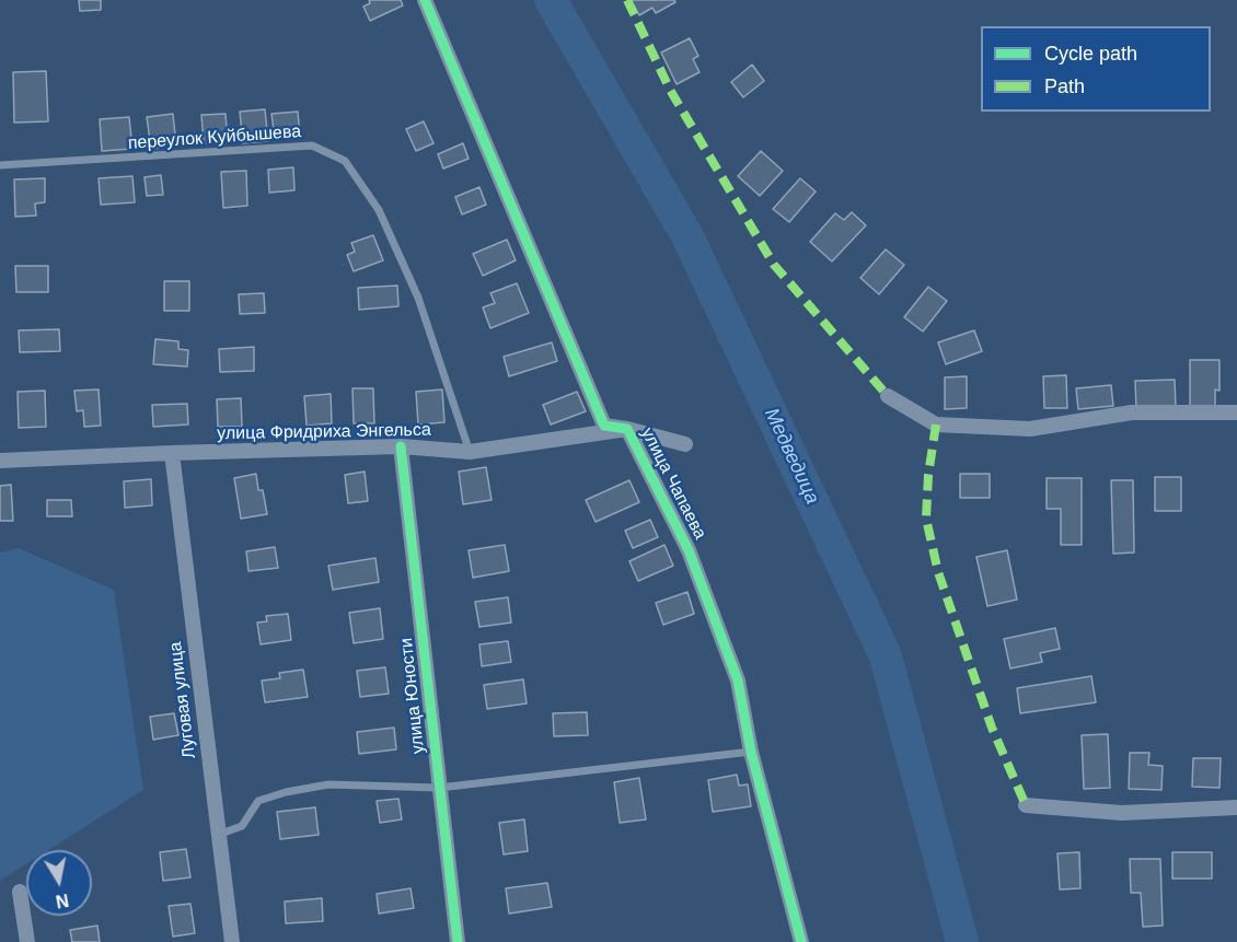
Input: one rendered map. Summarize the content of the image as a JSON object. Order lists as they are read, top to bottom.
{
  "streets": {
    "street": [
      "улица Фридриха Энгельса",
      "улица Чапаева",
      "улица Юности",
      "Луговая улица"
    ],
    "lane": ["переулок Куйбышева"]
  },
  "crossings": [
    ["переулок Куйбышева", "улица Фридриха Энгельса"],
    ["улица Фридриха Энгельса", "улица Чапаева"],
    ["улица Фридриха Энгельса", "улица Юности"],
    ["улица Фридриха Энгельса", "Луговая улица"]
  ],
  "water": ["Медведица"],
  "legend": ["Cycle path", "Path"],
  "north": "bottom"
}
